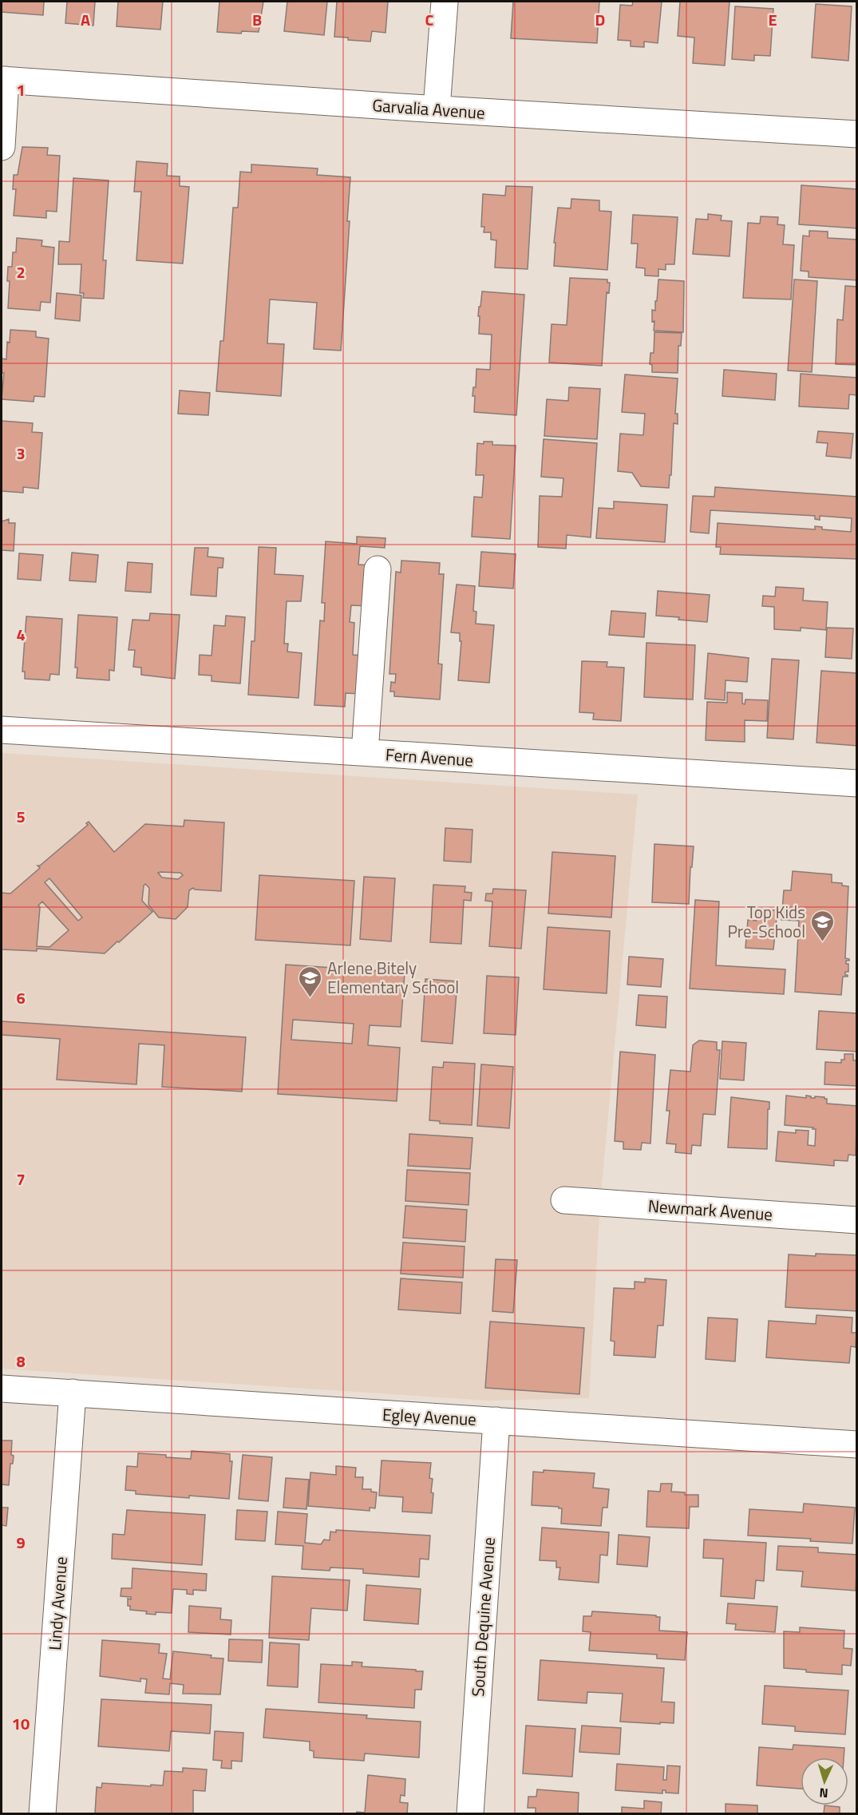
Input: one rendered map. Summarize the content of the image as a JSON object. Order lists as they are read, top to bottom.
{
  "streets": {
    "street": [
      "Garvalia Avenue",
      "Fern Avenue",
      "Newmark Avenue",
      "Egley Avenue",
      "Lindy Avenue",
      "South Dequine Avenue"
    ]
  },
  "crossings": [
    ["Egley Avenue", "Lindy Avenue"],
    ["Egley Avenue", "South Dequine Avenue"]
  ],
  "places": {
    "school or university": ["Top Kids Pre-School", "Arlene Bitely Elementary School"]
  },
  "north": "bottom",
  "grid": {
    "columns": [
      "A",
      "B",
      "C",
      "D",
      "E"
    ],
    "rows": [
      "1",
      "2",
      "3",
      "4",
      "5",
      "6",
      "7",
      "8",
      "9",
      "10"
    ]
  }
}
